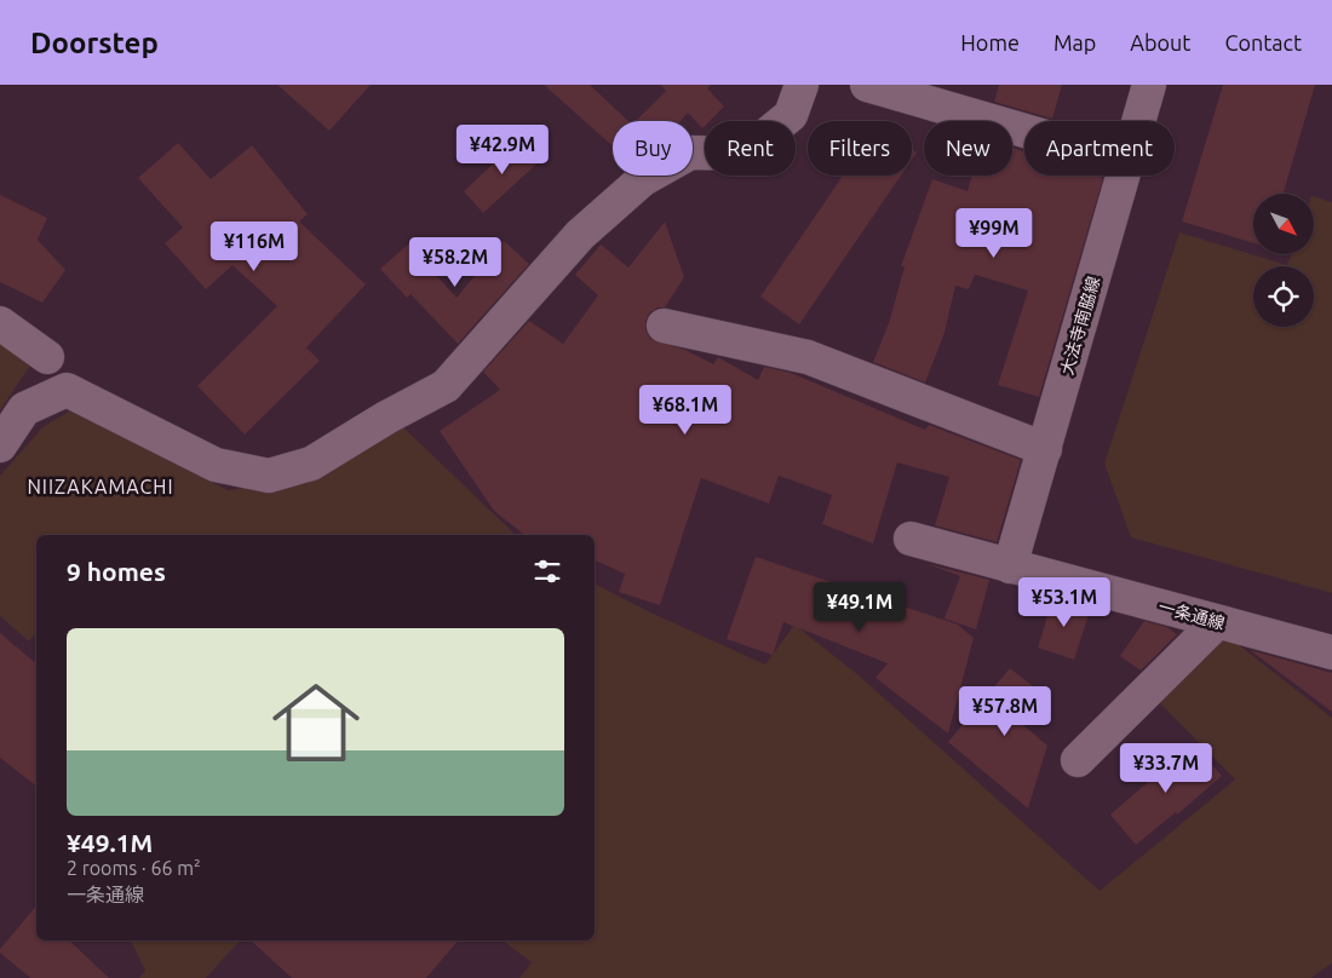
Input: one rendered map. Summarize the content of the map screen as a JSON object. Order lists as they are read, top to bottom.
{
  "streets": {
    "street": ["大法寺南脇線", "一条通線"]
  },
  "crossings": [
    ["大法寺南脇線", "一条通線"]
  ],
  "districts": ["NIIZAKAMACHI"],
  "north": "bottom right",
  "page": {
    "header": "Doorstep",
    "nav": [
      "Home",
      "Map",
      "About",
      "Contact"
    ],
    "chip": [
      "Buy",
      "Rent",
      "Filters",
      "New",
      "Apartment"
    ],
    "price": [
      "¥42.9M",
      "¥99M",
      "¥116M",
      "¥58.2M",
      "¥68.1M",
      "¥53.1M",
      "¥49.1M",
      "¥57.8M",
      "¥33.7M"
    ],
    "heading": "9 homes",
    "list": [
      {
        "name": "¥49.1M",
        "note": "2 rooms · 66 m² · 一条通線"
      }
    ]
  }
}
